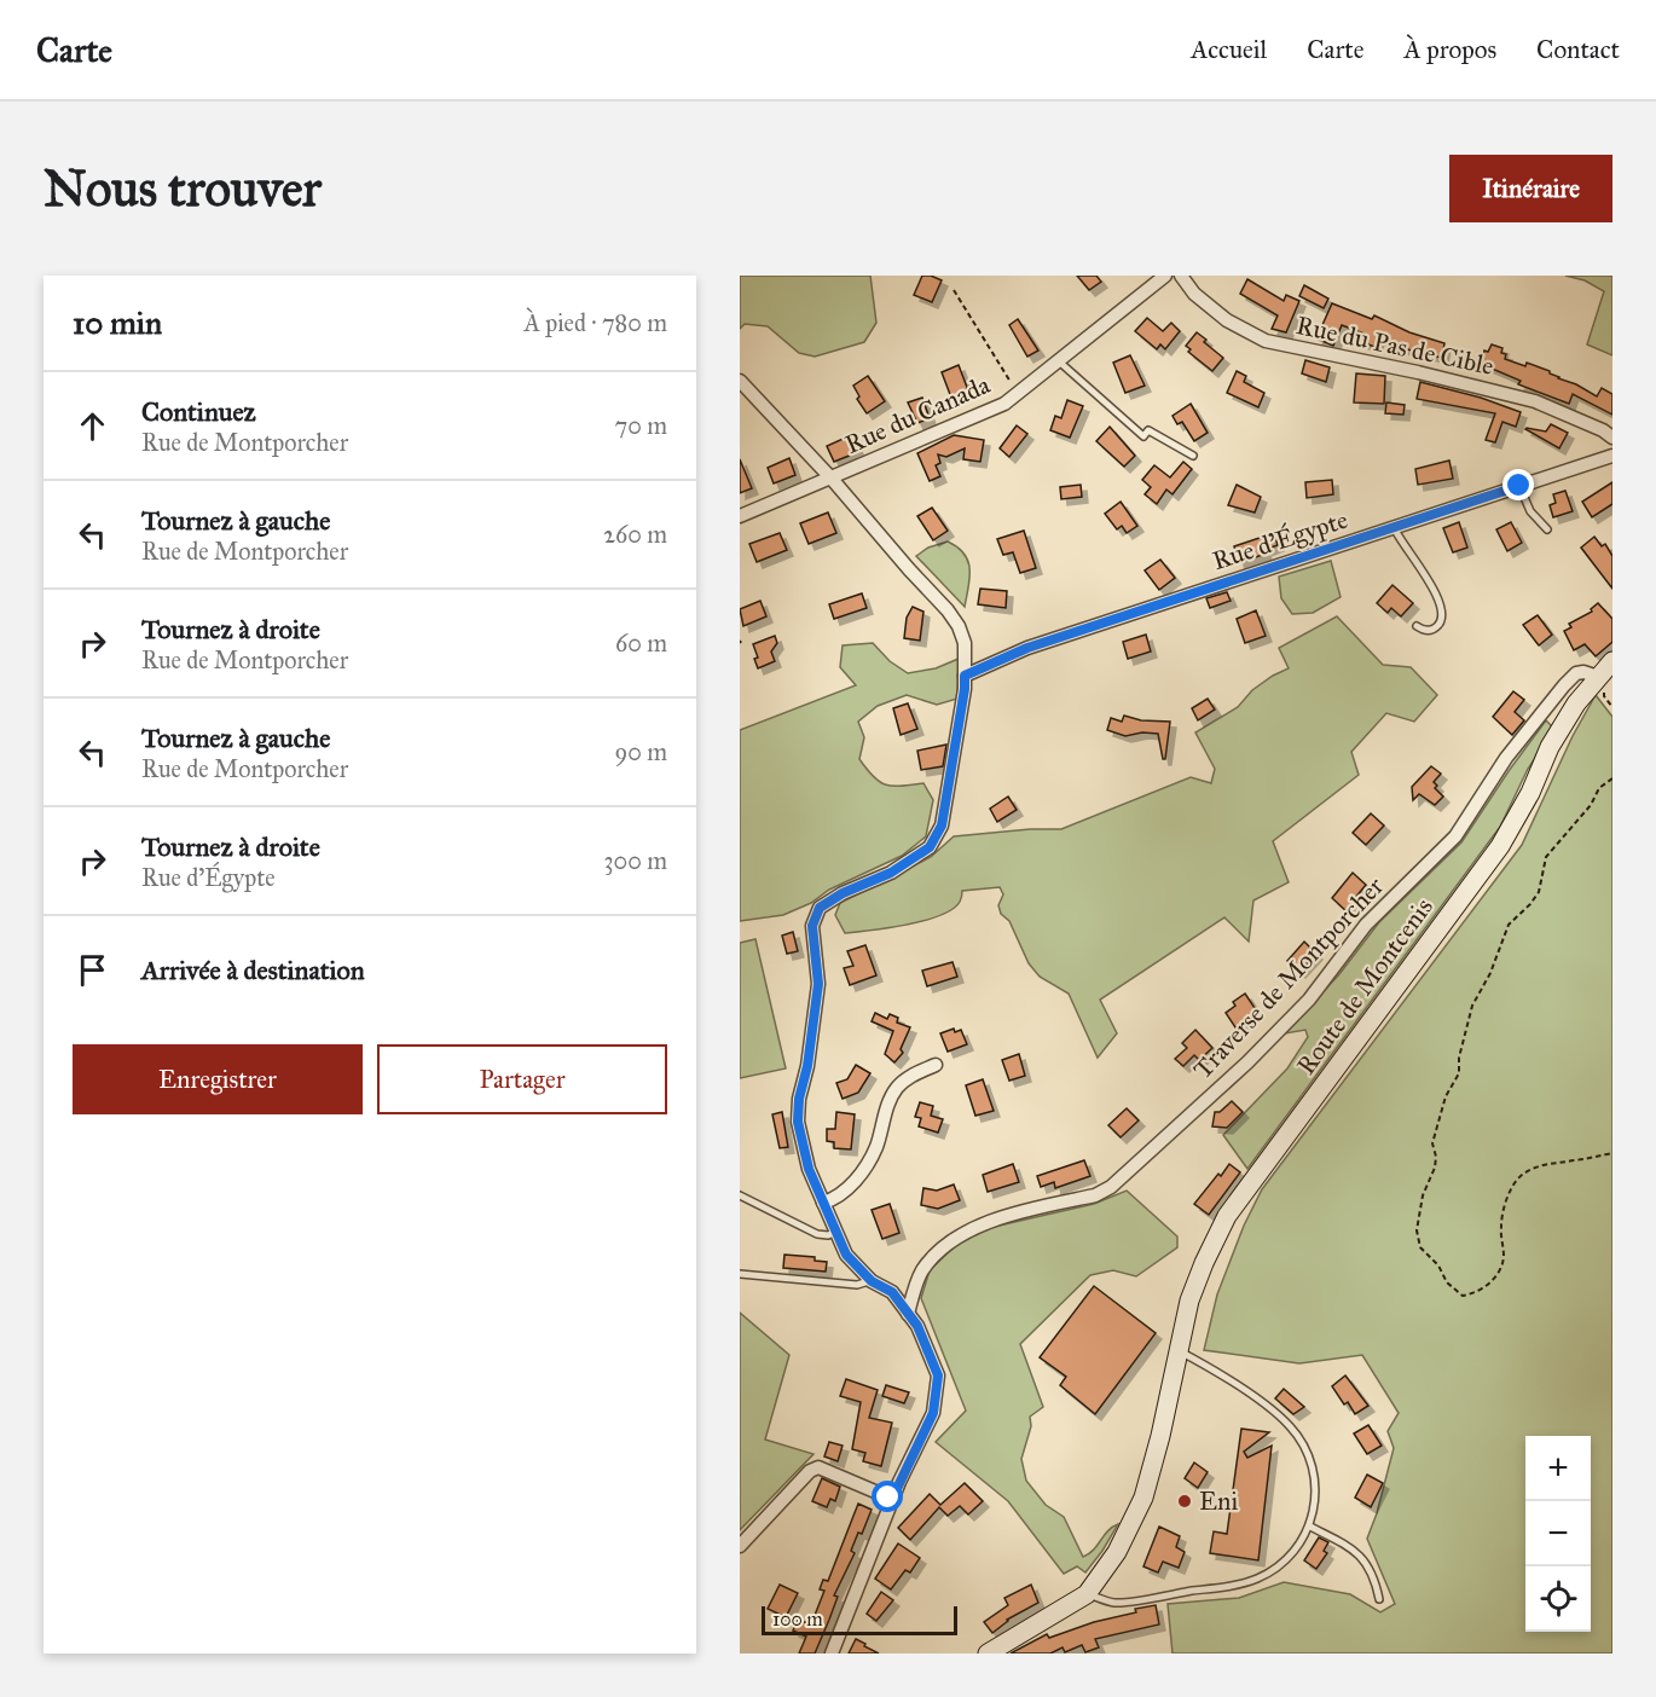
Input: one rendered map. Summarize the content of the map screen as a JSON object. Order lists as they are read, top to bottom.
{
  "streets": {
    "main road": ["Route de Montcenis"],
    "street": [
      "Rue du Pas de Cible",
      "Rue du Canada",
      "Rue d'Égypte",
      "Traverse de Montporcher"
    ]
  },
  "crossings": [
    ["Traverse de Montporcher", "Route de Montcenis"]
  ],
  "places": ["Eni"],
  "scale_bar": "100 m",
  "page": {
    "header": "Carte",
    "nav": [
      "Accueil",
      "Carte",
      "À propos",
      "Contact"
    ],
    "buttons": [
      "Itinéraire",
      ["Enregistrer", "Partager"]
    ],
    "title": "Nous trouver",
    "heading": ["10 min", "À pied · 780 m"],
    "list": [
      ["Continuez", "Rue de Montporcher", "70 m"],
      ["Tournez à gauche", "Rue de Montporcher", "260 m"],
      ["Tournez à droite", "Rue de Montporcher", "60 m"],
      ["Tournez à gauche", "Rue de Montporcher", "90 m"],
      ["Tournez à droite", "Rue d'Égypte", "300 m"],
      "Arrivée à destination"
    ],
    "map_buttons": ["+", "−"],
    "scale": "100 m"
  }
}
